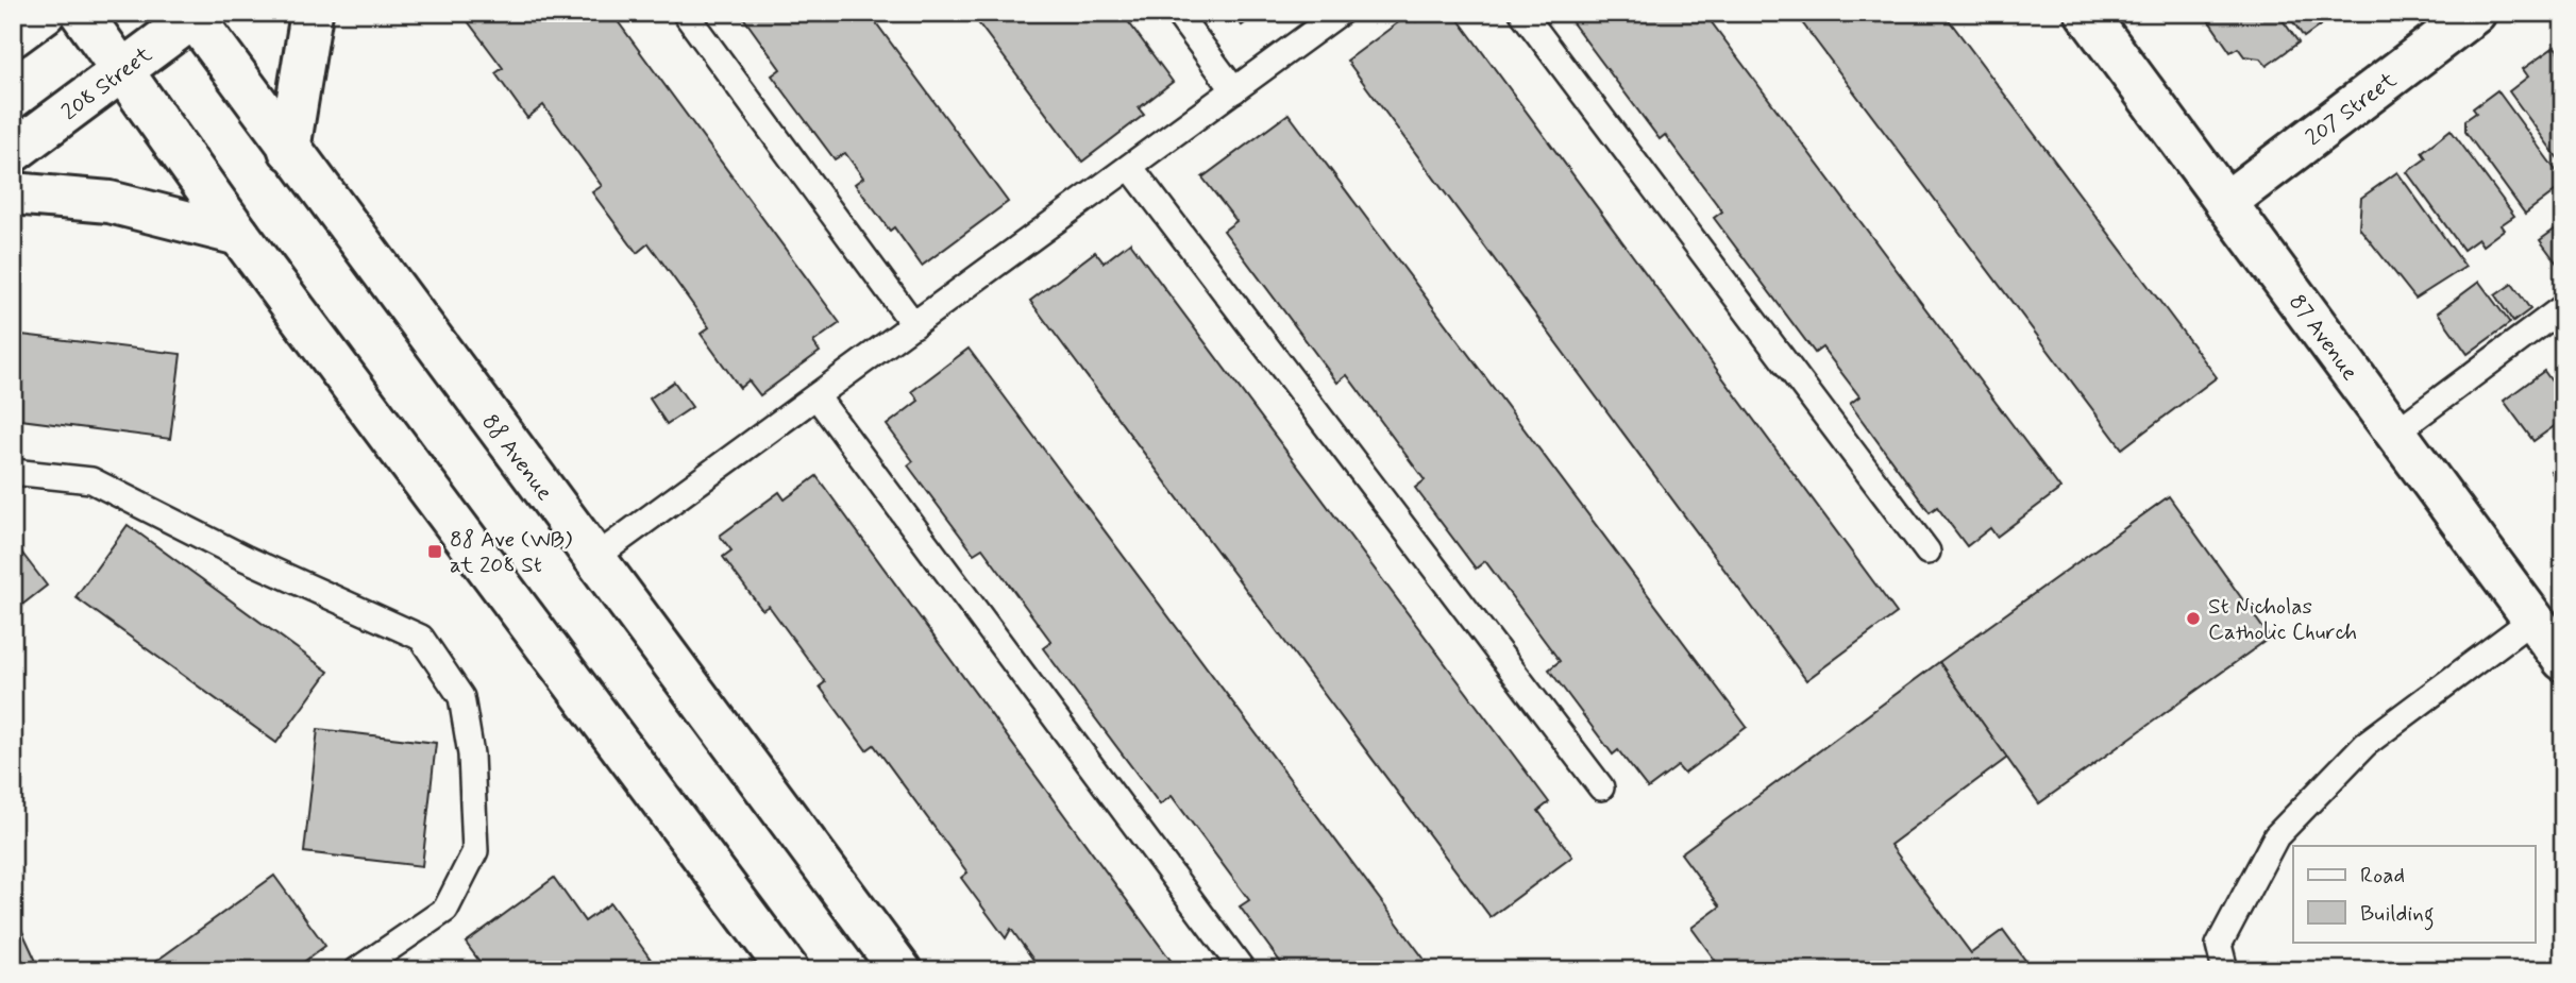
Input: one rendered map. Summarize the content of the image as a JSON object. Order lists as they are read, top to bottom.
{
  "streets": {
    "main road": [
      "208 Street",
      "207 Street",
      "87 Avenue",
      "88 Avenue"
    ]
  },
  "crossings": [
    ["208 Street", "88 Avenue"],
    ["207 Street", "87 Avenue"]
  ],
  "places": {
    "transit": ["88 Ave (WB) at 208 St"],
    "other": ["St Nicholas Catholic Church"]
  },
  "legend": ["Road", "Building"]
}
